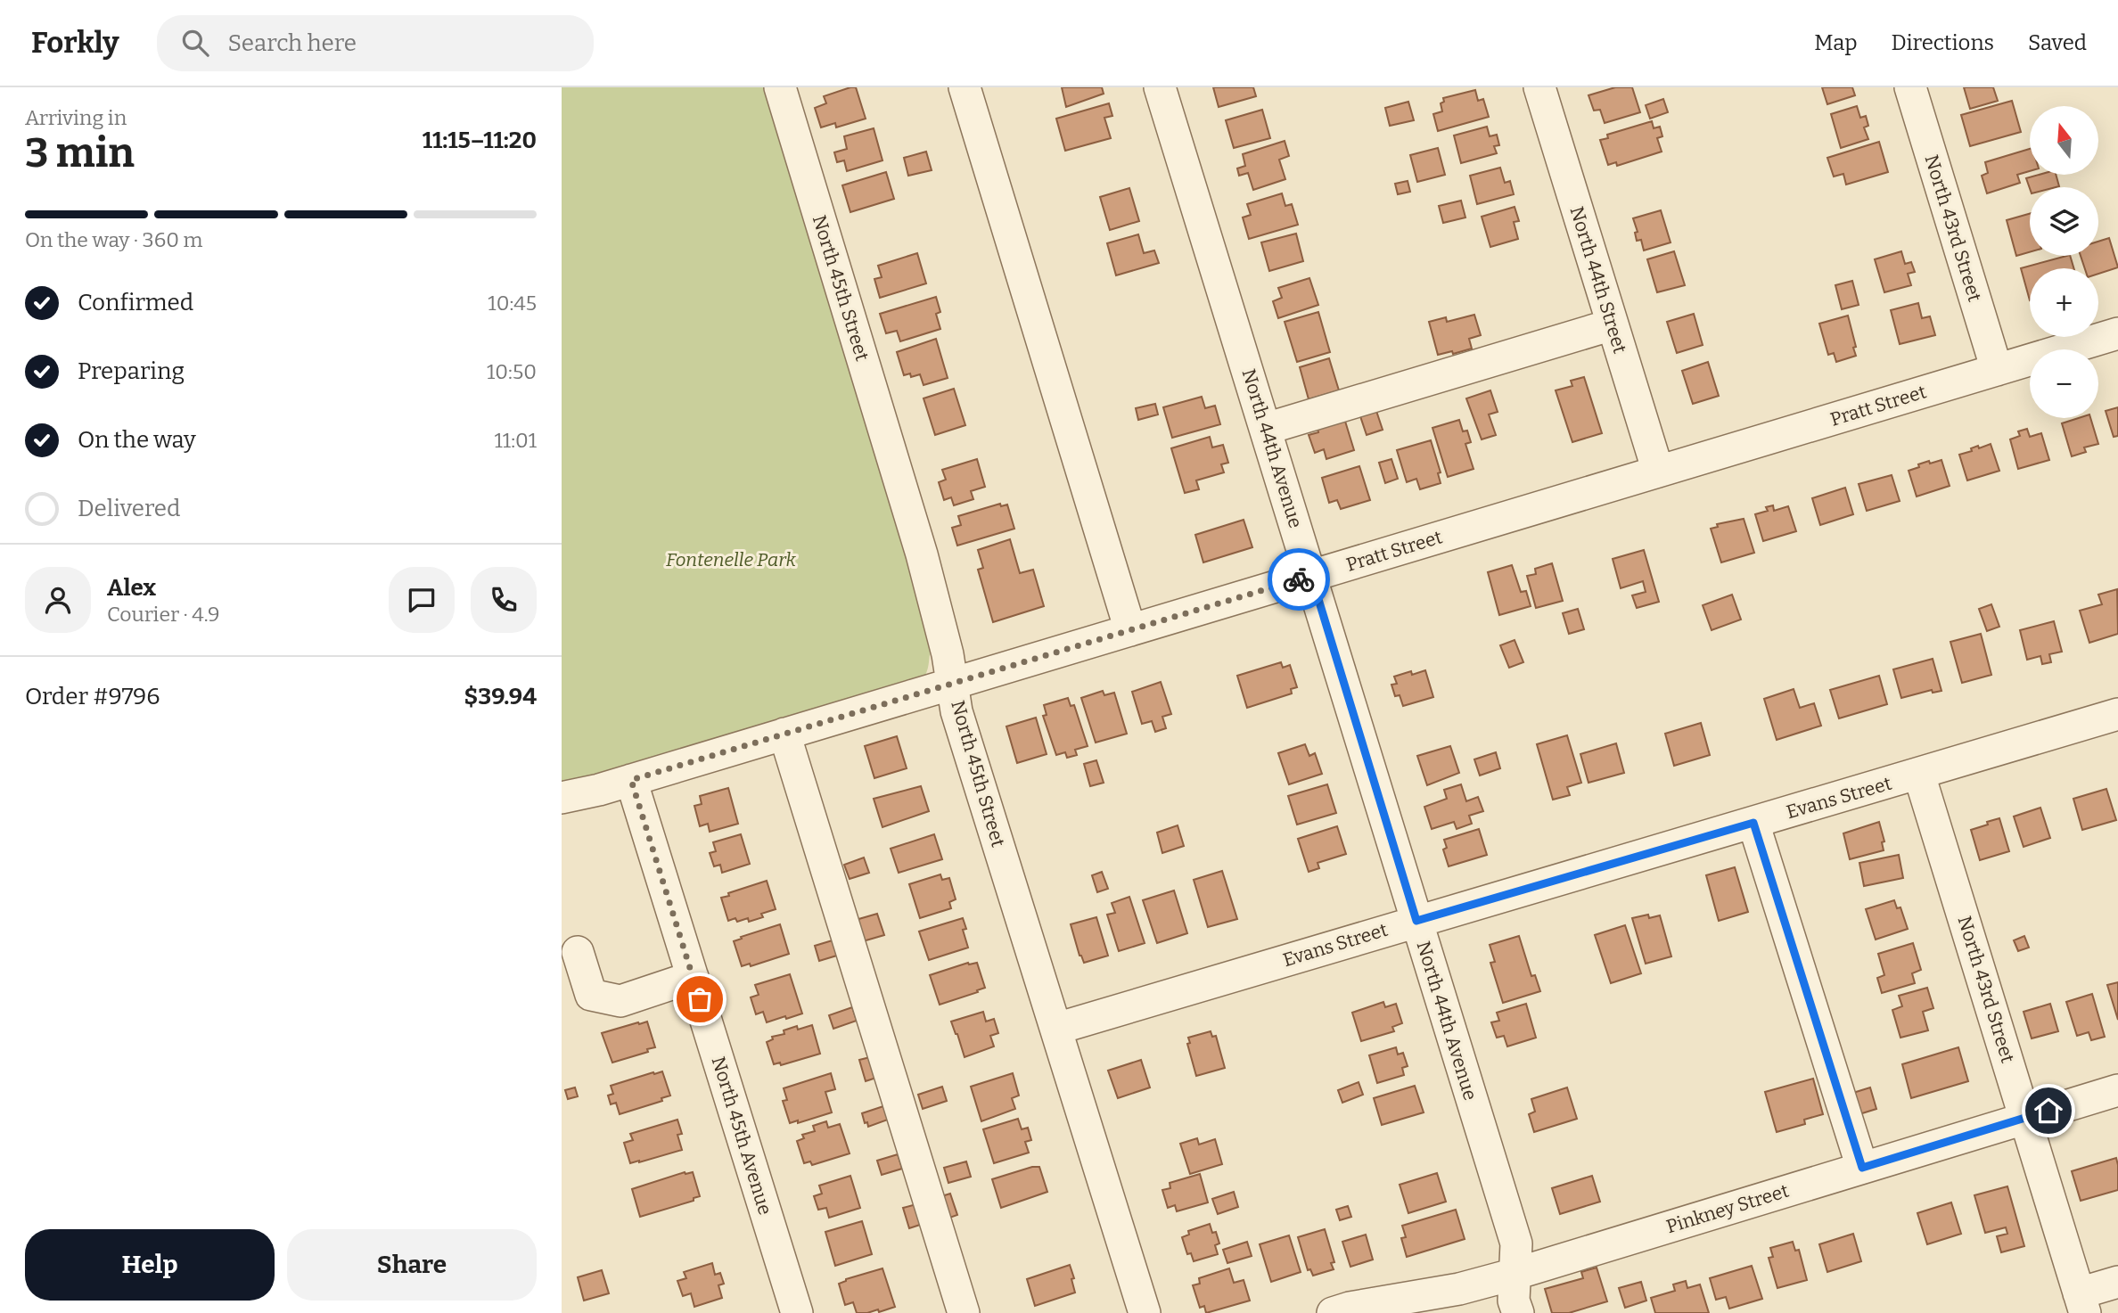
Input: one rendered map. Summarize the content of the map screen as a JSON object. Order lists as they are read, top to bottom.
{
  "streets": {
    "street": [
      "North 43rd Street",
      "North 44th Street",
      "North 45th Street",
      "Pratt Street",
      "North 44th Avenue",
      "Evans Street",
      "North 45th Avenue",
      "Pinkney Street"
    ]
  },
  "crossings": [
    ["North 43rd Street", "Pratt Street"],
    ["North 43rd Street", "Evans Street"],
    ["North 43rd Street", "Pinkney Street"],
    ["North 44th Street", "Pratt Street"],
    ["North 45th Street", "Pratt Street"],
    ["North 45th Street", "Evans Street"],
    ["Pratt Street", "North 44th Avenue"],
    ["Pratt Street", "North 45th Avenue"],
    ["North 44th Avenue", "Evans Street"],
    ["North 44th Avenue", "Pinkney Street"]
  ],
  "parks": ["Fontenelle Park"],
  "north": "top",
  "page": {
    "header": "Forkly",
    "search": "Search here",
    "nav": ["Map", "Directions", "Saved"],
    "heading": ["3 min", "Arriving in", "11:15–11:20"],
    "panel": [
      "Alex",
      "Courier · 4.9",
      "Order #9796",
      "$39.94"
    ],
    "map_buttons": ["+", "−"],
    "bar": "On the way · 360 m",
    "list": [
      ["Confirmed", "10:45"],
      ["Preparing", "10:50"],
      ["On the way", "11:01"],
      "Delivered"
    ],
    "buttons": ["Help", "Share"]
  }
}
